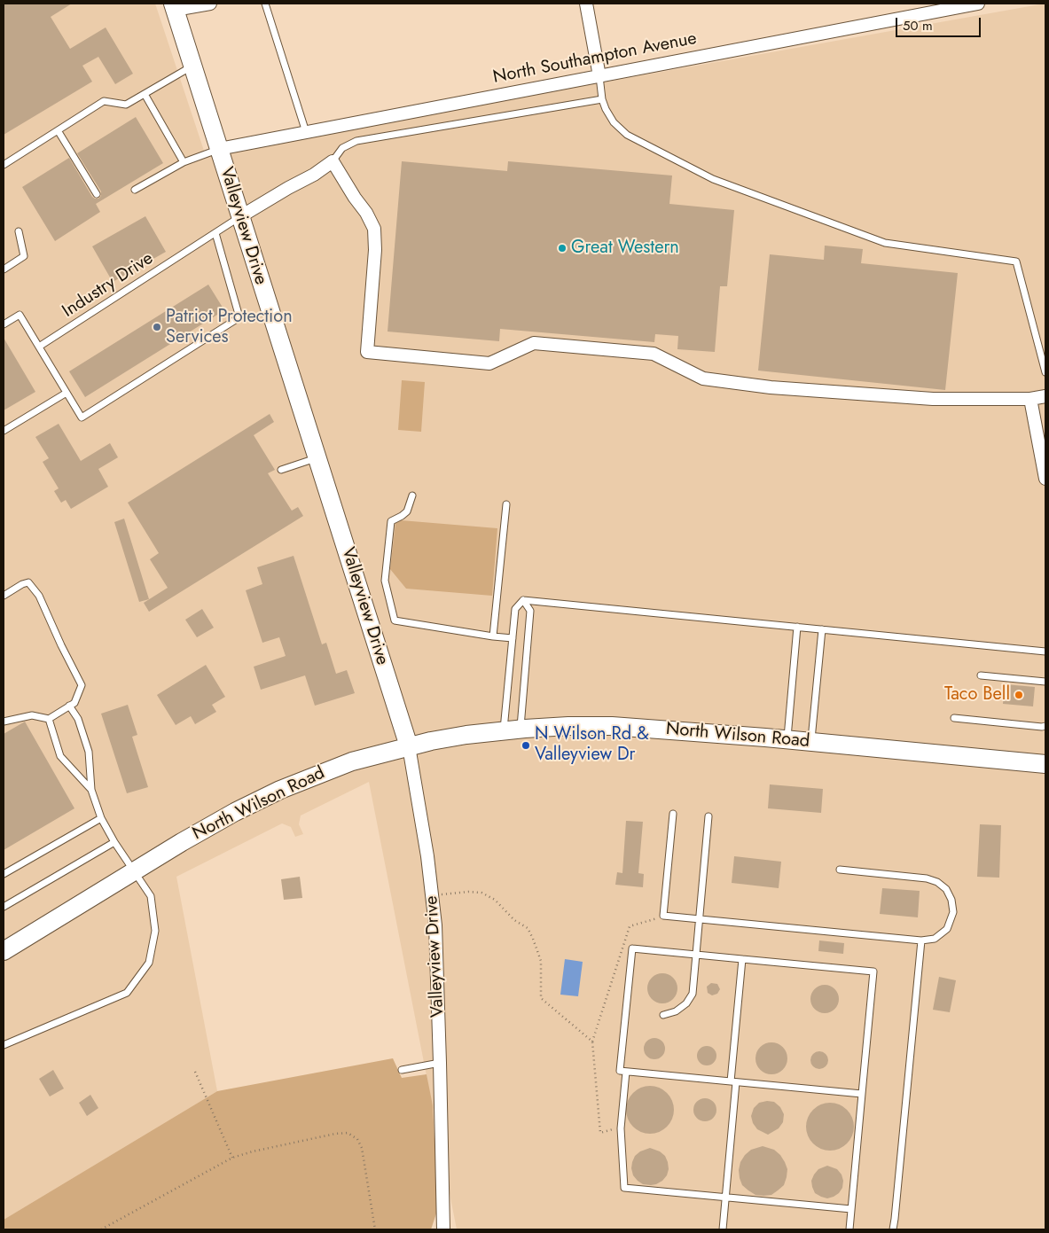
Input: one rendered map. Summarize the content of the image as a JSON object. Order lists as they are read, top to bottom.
{
  "streets": {
    "main road": ["Valleyview Drive", "North Wilson Road"],
    "street": ["North Southampton Avenue"],
    "lane": ["Industry Drive"]
  },
  "crossings": [
    ["North Southampton Avenue", "Valleyview Drive"],
    ["Valleyview Drive", "Industry Drive"],
    ["Valleyview Drive", "North Wilson Road"]
  ],
  "places": [
    "Great Western",
    "Patriot Protection Services",
    "Taco Bell",
    "N Wilson Rd & Valleyview Dr"
  ],
  "scale_bar": "50 m"
}
